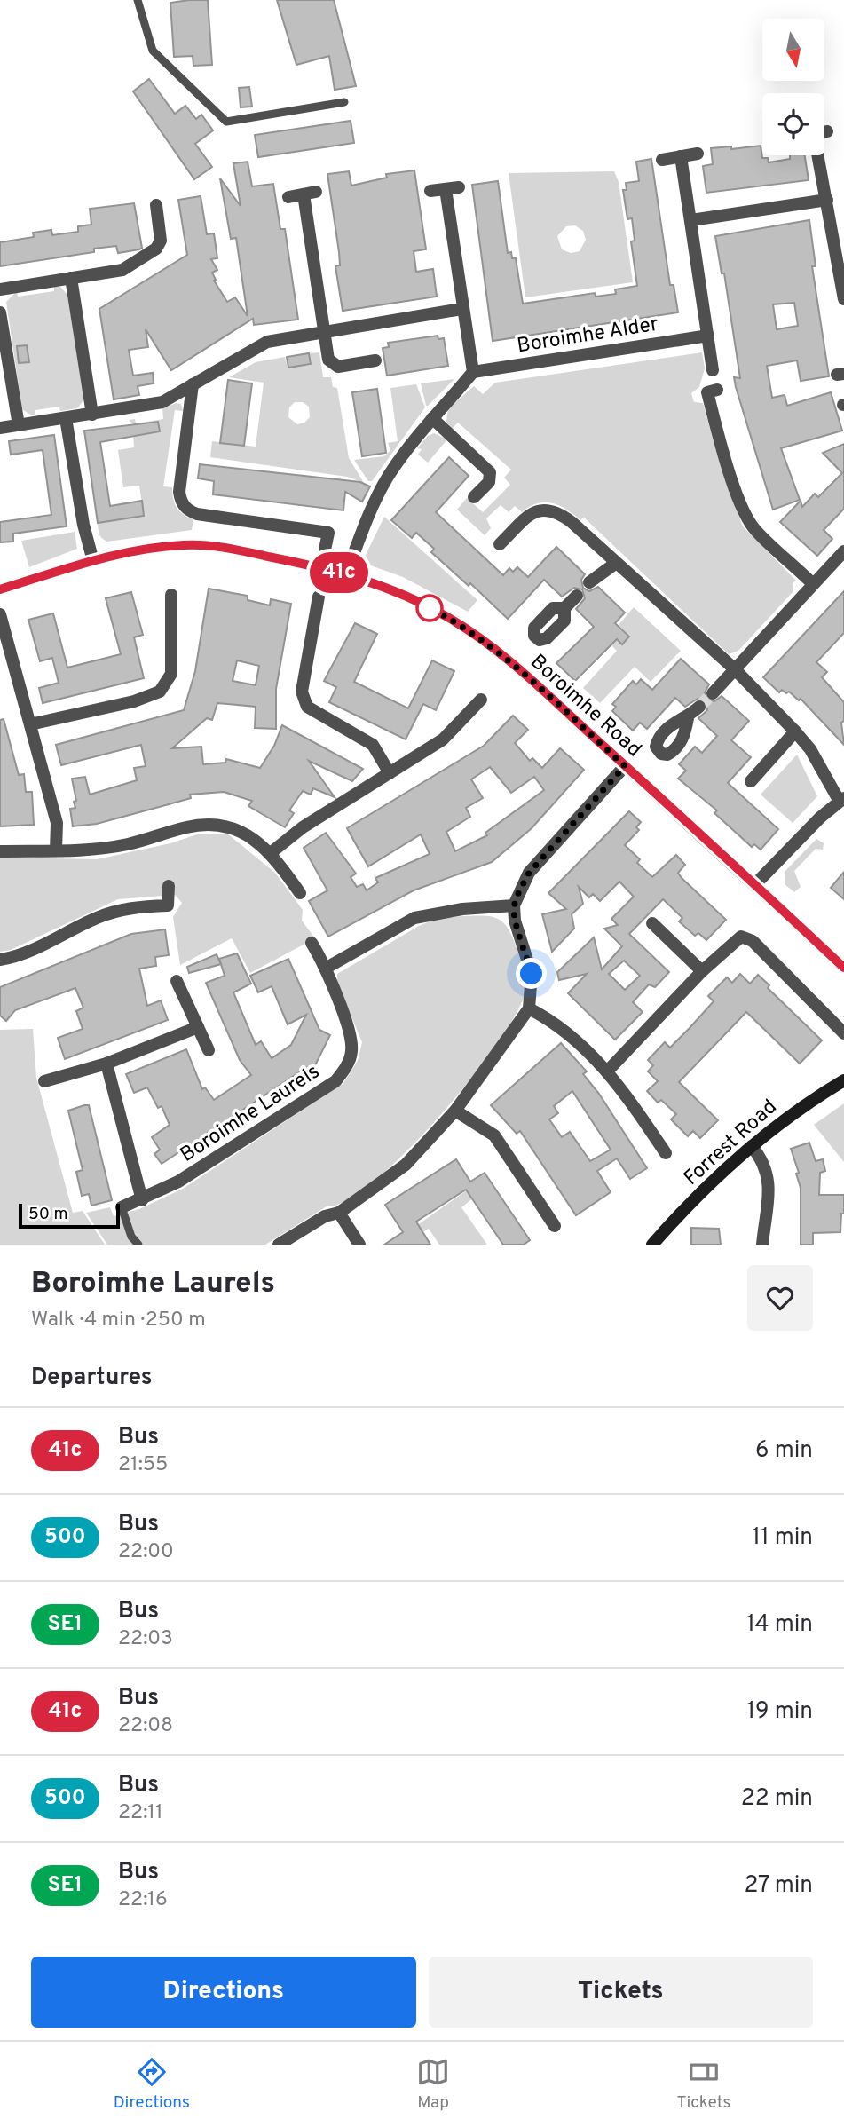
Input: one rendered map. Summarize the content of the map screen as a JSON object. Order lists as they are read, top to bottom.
{
  "streets": {
    "street": [
      "Boroimhe Alder",
      "Boroimhe Road",
      "Boroimhe Laurels",
      "Forrest Road"
    ]
  },
  "lines": ["bus line 41c"],
  "scale_bar": "50 m",
  "north": "bottom",
  "page": {
    "on_map": "41c",
    "scale": "50 m",
    "heading": [
      ["Boroimhe Laurels", "Walk · 4 min · 250 m"],
      "Departures"
    ],
    "list": [
      {
        "mark": "41c",
        "name": "Bus",
        "note": "21:55",
        "value": "6 min"
      },
      {
        "mark": "500",
        "name": "Bus",
        "note": "22:00",
        "value": "11 min"
      },
      {
        "mark": "SE1",
        "name": "Bus",
        "note": "22:03",
        "value": "14 min"
      },
      {
        "mark": "41c",
        "name": "Bus",
        "note": "22:08",
        "value": "19 min"
      },
      {
        "mark": "500",
        "name": "Bus",
        "note": "22:11",
        "value": "22 min"
      },
      {
        "mark": "SE1",
        "name": "Bus",
        "note": "22:16",
        "value": "27 min"
      }
    ],
    "buttons": ["Directions", "Tickets"],
    "tabs": ["Directions", "Map", "Tickets"]
  }
}
